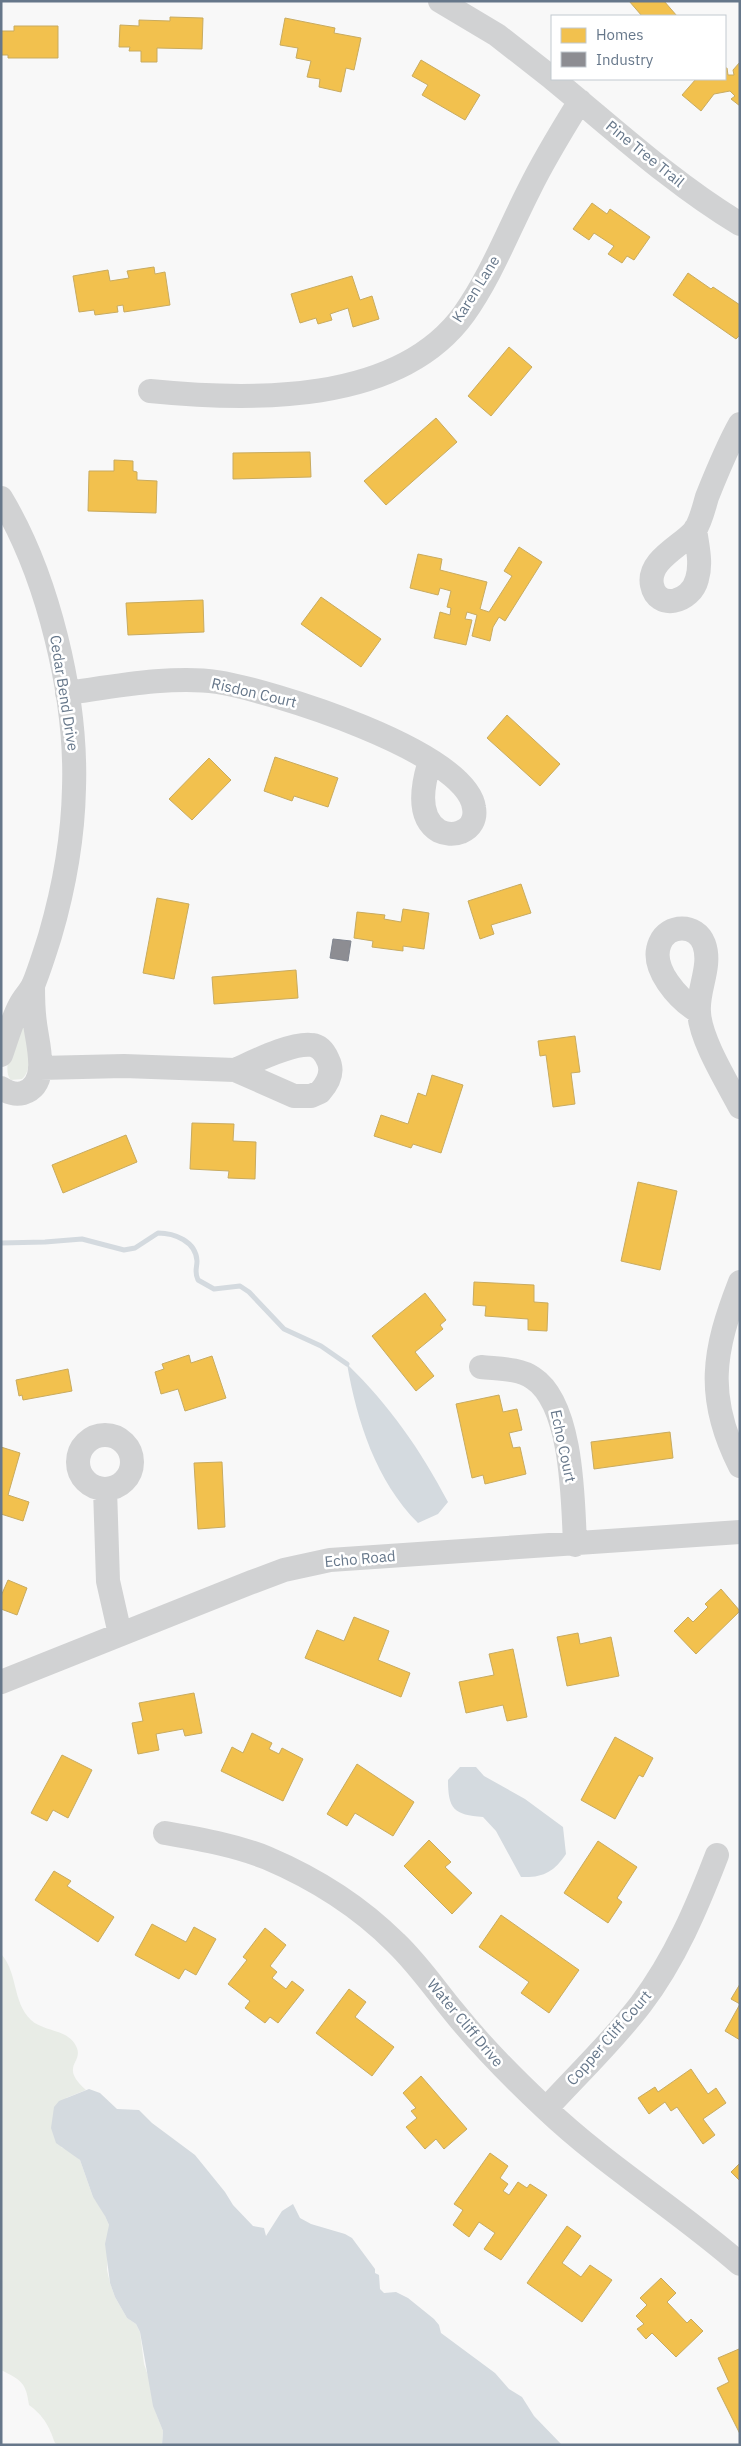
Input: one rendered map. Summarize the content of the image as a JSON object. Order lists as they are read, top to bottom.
{
  "streets": {
    "street": [
      "Pine Tree Trail",
      "Karen Lane",
      "Cedar Bend Drive",
      "Risdon Court",
      "Echo Court",
      "Echo Road",
      "Water Cliff Drive",
      "Copper Cliff Court"
    ]
  },
  "crossings": [
    ["Pine Tree Trail", "Karen Lane"],
    ["Cedar Bend Drive", "Risdon Court"],
    ["Echo Court", "Echo Road"],
    ["Water Cliff Drive", "Copper Cliff Court"]
  ],
  "legend": ["Homes", "Industry"]
}
